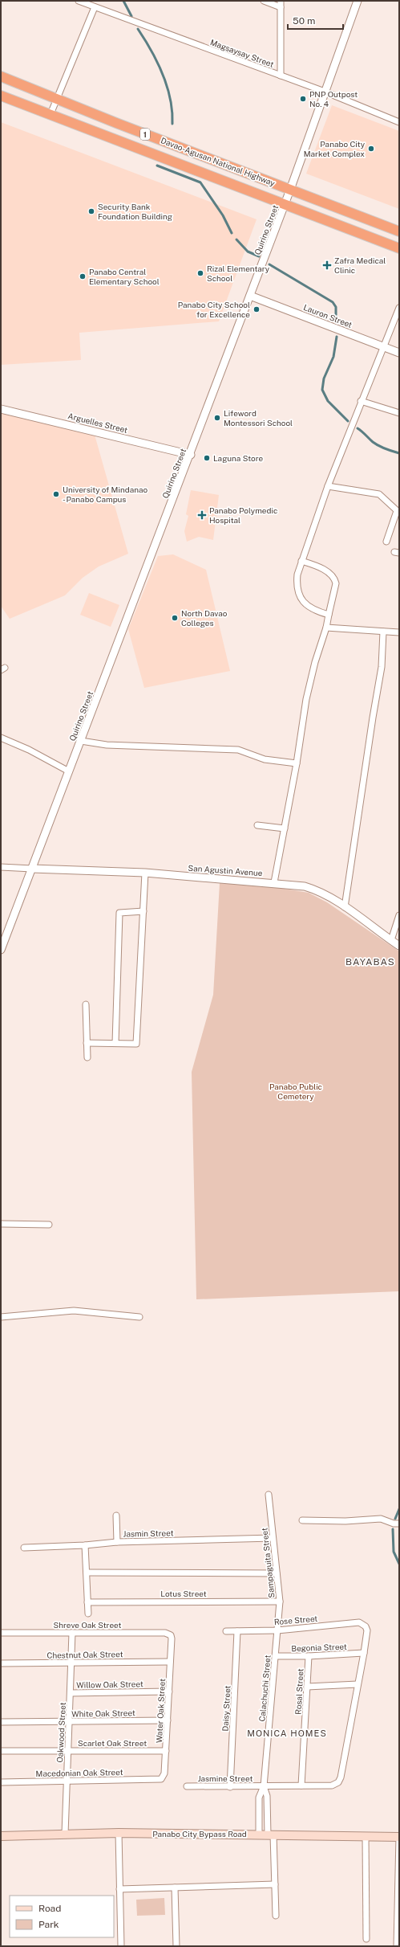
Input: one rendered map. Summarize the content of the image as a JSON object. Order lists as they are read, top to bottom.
{
  "streets": {
    "highway": ["1", "Davao-Agusan National Highway"],
    "main road": ["Panabo City Bypass Road"],
    "street": [
      "Magsaysay Street",
      "Quirino Street",
      "Lauron Street",
      "Arguelles Street",
      "San Agustin Avenue",
      "Jasmin Street",
      "Sampaguita Street",
      "Lotus Street",
      "Rose Street",
      "Shreve Oak Street",
      "Begonia Street",
      "Chestnut Oak Street",
      "Willow Oak Street",
      "Calachuchi Street",
      "Rosal Street",
      "Daisy Street",
      "Water Oak Street",
      "White Oak Street",
      "Oakwood Street",
      "Scarlet Oak Street",
      "Macedonian Oak Street",
      "Jasmine Street"
    ]
  },
  "crossings": [
    ["Magsaysay Street", "Quirino Street"],
    ["Davao-Agusan National Highway", "Quirino Street"],
    ["Quirino Street", "Lauron Street"],
    ["Quirino Street", "Arguelles Street"],
    ["Quirino Street", "San Agustin Avenue"],
    ["Jasmin Street", "Sampaguita Street"],
    ["Sampaguita Street", "Lotus Street"],
    ["Sampaguita Street", "Rose Street"],
    ["Sampaguita Street", "Calachuchi Street"],
    ["Rose Street", "Begonia Street"],
    ["Rose Street", "Calachuchi Street"],
    ["Rose Street", "Daisy Street"],
    ["Shreve Oak Street", "Water Oak Street"],
    ["Shreve Oak Street", "Oakwood Street"],
    ["Begonia Street", "Calachuchi Street"],
    ["Begonia Street", "Rosal Street"],
    ["Chestnut Oak Street", "Water Oak Street"],
    ["Chestnut Oak Street", "Oakwood Street"],
    ["Willow Oak Street", "Water Oak Street"],
    ["Willow Oak Street", "Oakwood Street"],
    ["Calachuchi Street", "Jasmine Street"],
    ["Calachuchi Street", "Panabo City Bypass Road"],
    ["Daisy Street", "Jasmine Street"],
    ["Water Oak Street", "White Oak Street"],
    ["Water Oak Street", "Scarlet Oak Street"],
    ["Water Oak Street", "Macedonian Oak Street"],
    ["White Oak Street", "Oakwood Street"],
    ["Oakwood Street", "Scarlet Oak Street"],
    ["Oakwood Street", "Macedonian Oak Street"],
    ["Oakwood Street", "Panabo City Bypass Road"]
  ],
  "districts": ["BAYABAS", "MONICA HOMES"],
  "parks": ["Panabo Public Cemetery"],
  "places": {
    "other": [
      "PNP Outpost No. 4",
      "Panabo City Market Complex",
      "Security Bank Foundation Building",
      "Rizal Elementary School",
      "Panabo Central Elementary School",
      "Panabo City School for Excellence",
      "Lifeword Montessori School",
      "Laguna Store",
      "University of Mindanao - Panabo Campus",
      "North Davao Colleges"
    ],
    "health": ["Zafra Medical Clinic", "Panabo Polymedic Hospital"]
  },
  "legend": ["Road", "Park"],
  "scale_bar": "50 m"
}
